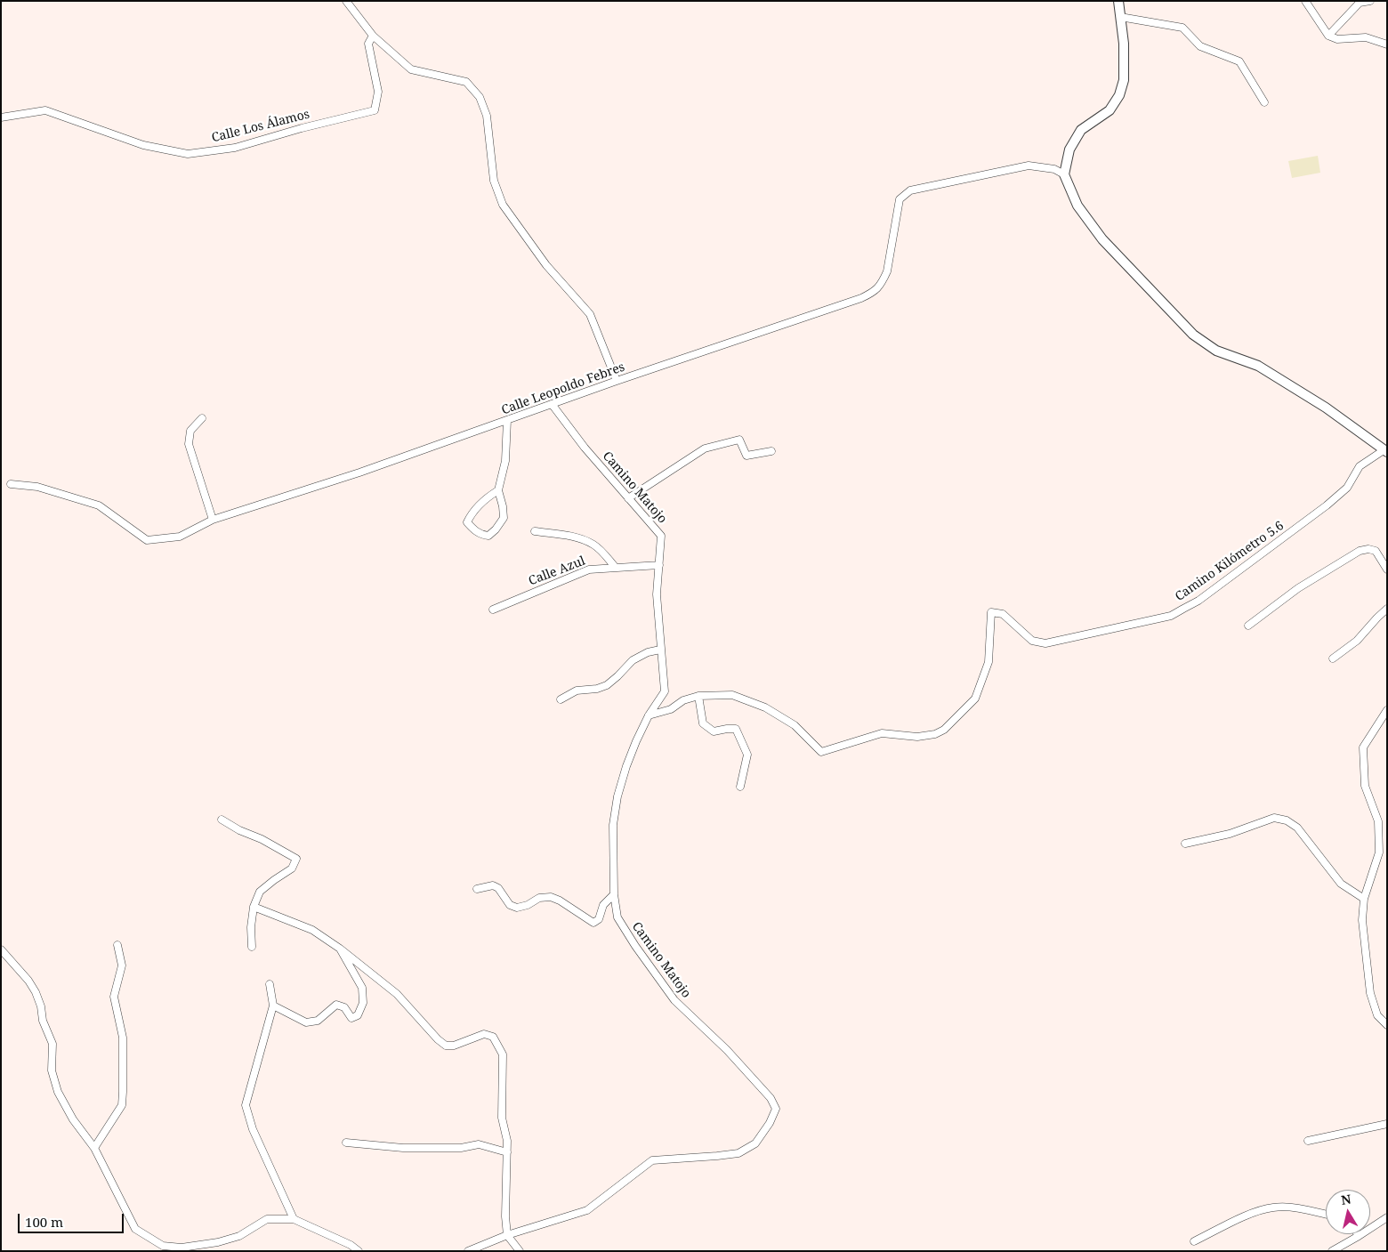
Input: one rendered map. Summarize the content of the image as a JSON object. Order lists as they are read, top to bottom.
{
  "streets": {
    "street": [
      "Calle Los Álamos",
      "Calle Leopoldo Febres",
      "Camino Matojo",
      "Camino Kilómetro 5.6",
      "Calle Azul"
    ]
  },
  "crossings": [
    ["Calle Leopoldo Febres", "Camino Matojo"],
    ["Camino Matojo", "Camino Kilómetro 5.6"],
    ["Camino Matojo", "Calle Azul"]
  ],
  "scale_bar": "100 m",
  "north": "top"
}
